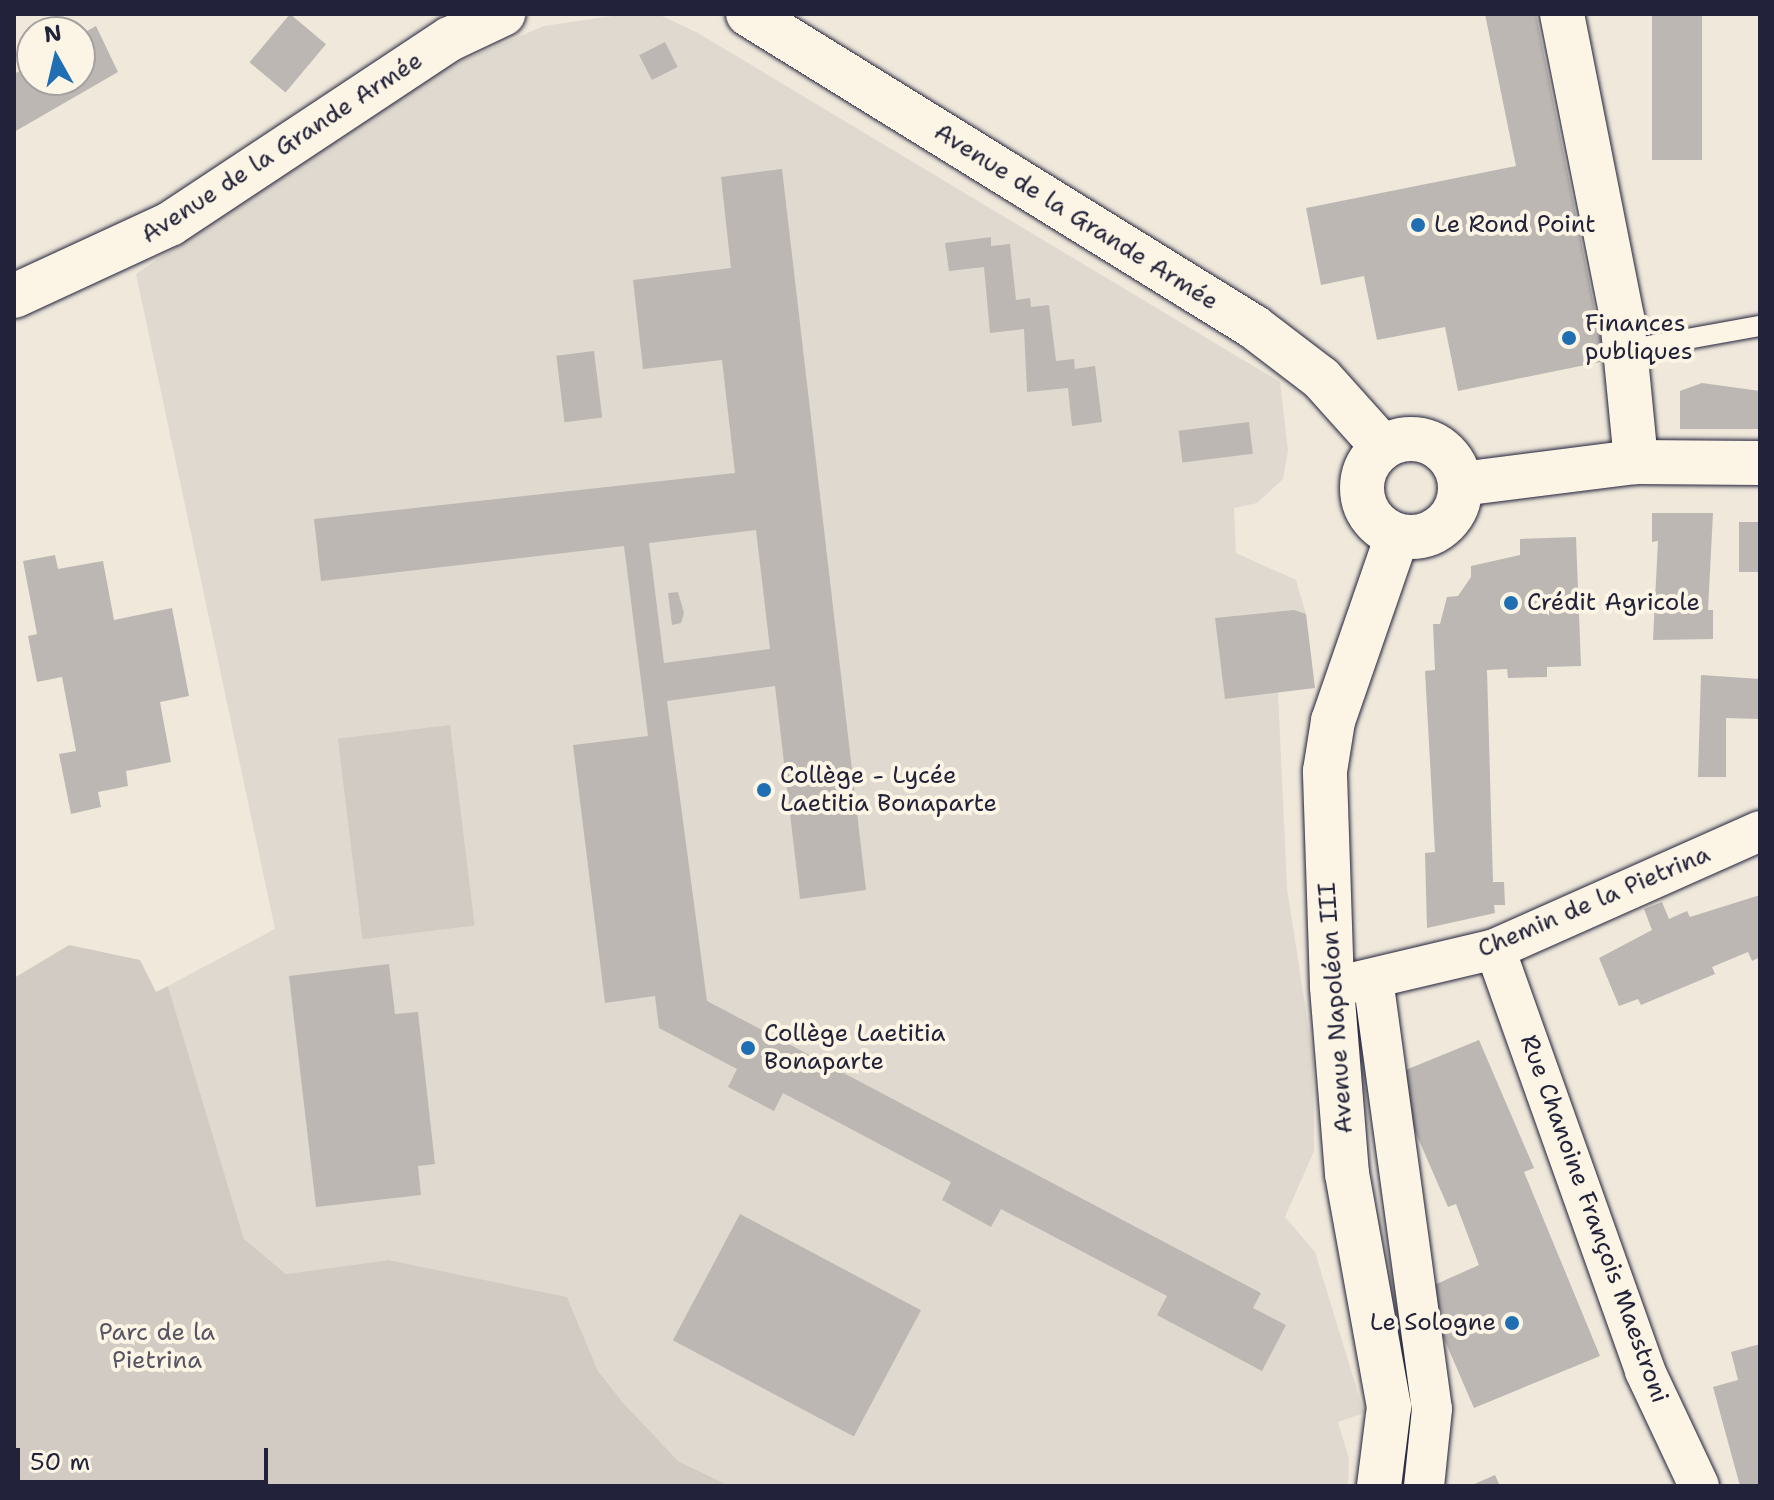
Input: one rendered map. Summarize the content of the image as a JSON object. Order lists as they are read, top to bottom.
{
  "streets": {
    "main road": ["Avenue de la Grande Armée", "Avenue Napoléon III"],
    "street": ["Chemin de la Pietrina", "Rue Chanoine François Maestroni"]
  },
  "crossings": [
    ["Avenue de la Grande Armée", "Avenue Napoléon III"],
    ["Chemin de la Pietrina", "Avenue Napoléon III"],
    ["Chemin de la Pietrina", "Rue Chanoine François Maestroni"]
  ],
  "parks": ["Parc de la Pietrina"],
  "places": [
    "Le Rond Point",
    "Finances publiques",
    "Crédit Agricole",
    "Collège - Lycée Laetitia Bonaparte",
    "Collège Laetitia Bonaparte",
    "Le Sologne"
  ],
  "scale_bar": "50 m",
  "north": "top"
}
